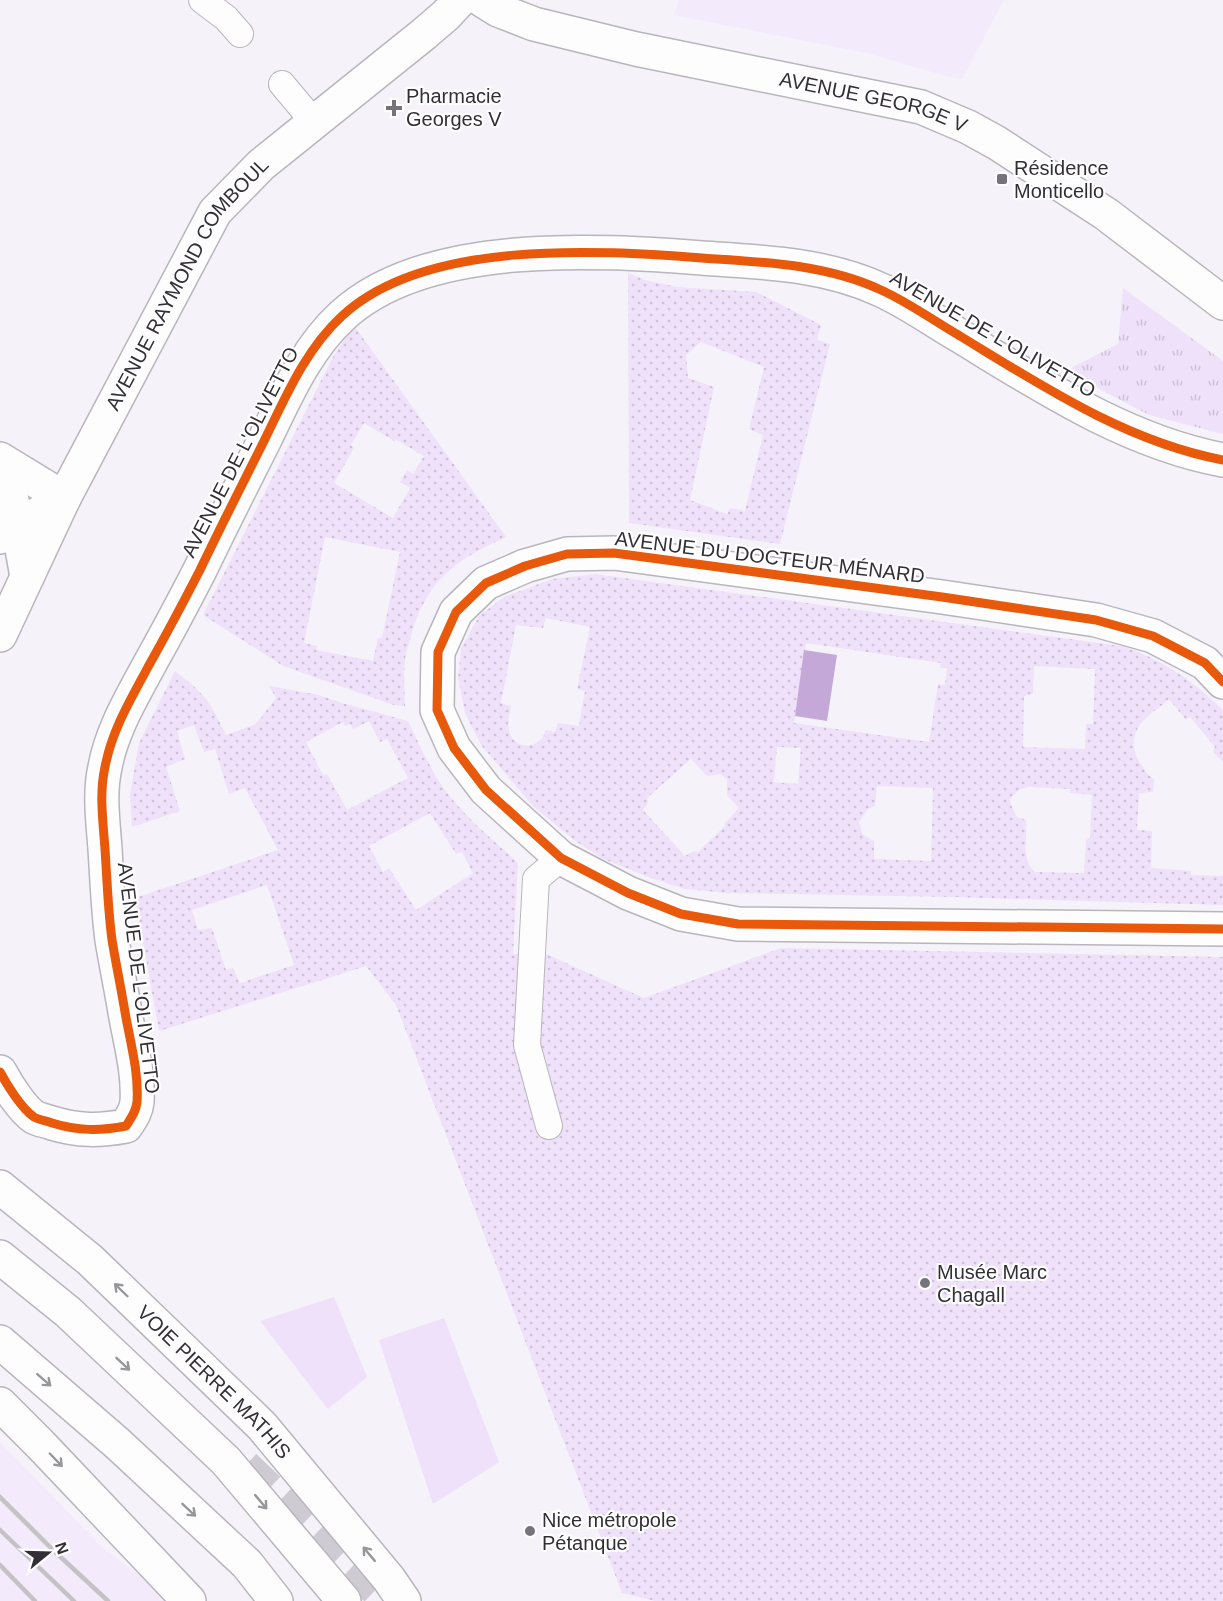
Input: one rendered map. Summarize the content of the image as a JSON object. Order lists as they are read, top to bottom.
{
  "streets": {
    "main road": [
      "AVENUE GEORGE V",
      "AVENUE RAYMOND COMBOUL",
      "AVENUE DE L'OLIVETTO",
      "AVENUE DU DOCTEUR MÉNARD",
      "VOIE PIERRE MATHIS"
    ]
  },
  "places": {
    "health": ["Pharmacie Georges V"],
    "transit": ["Résidence Monticello"],
    "other": ["Musée Marc Chagall", "Nice métropole Pétanque"]
  },
  "north": "right"
}
